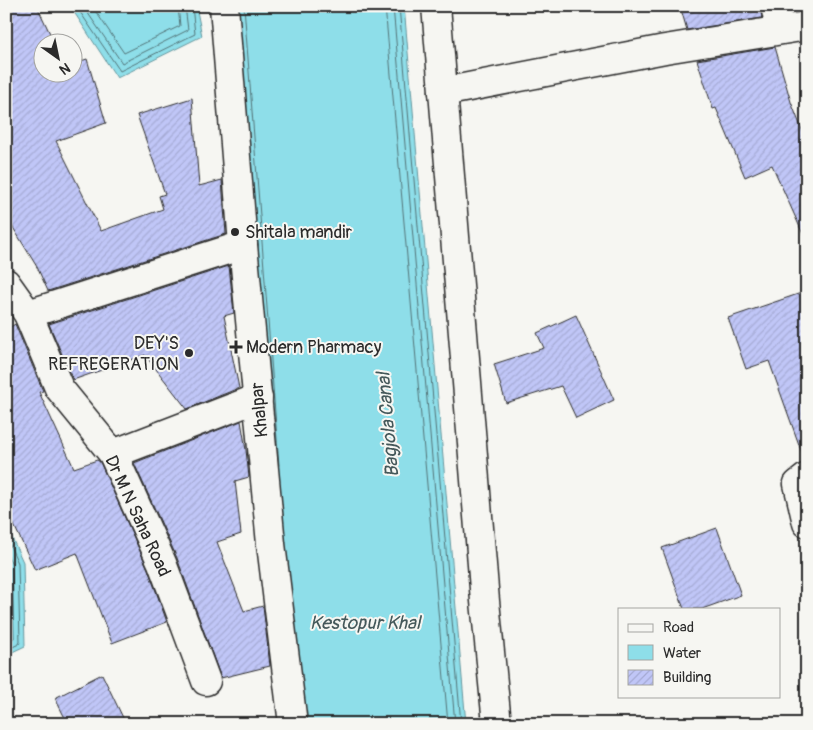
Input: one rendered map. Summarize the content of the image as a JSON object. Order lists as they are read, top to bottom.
{
  "streets": {
    "street": ["Khalpar", "Dr M N Saha Road"]
  },
  "water": ["Bagjola Canal", "Kestopur Khal"],
  "places": {
    "other": ["Shitala mandir", "DEY'S REFREGERATION"],
    "health": ["Modern Pharmacy"]
  },
  "legend": ["Road", "Water", "Building"],
  "north": "bottom right"
}
